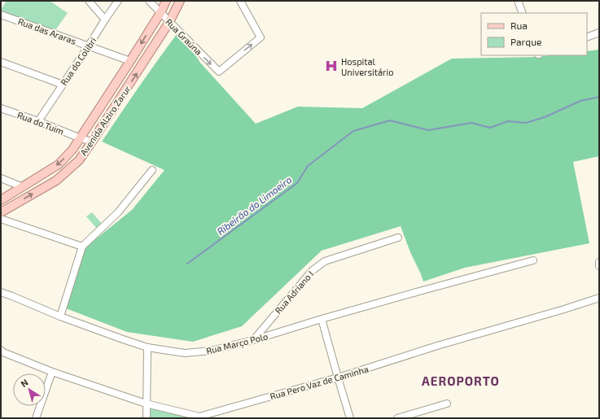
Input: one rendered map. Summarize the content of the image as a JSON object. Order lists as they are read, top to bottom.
{
  "streets": {
    "main road": ["Avenida Alziro Zarur"],
    "street": [
      "Rua das Araras",
      "Rua Graúna",
      "Rua do Colibri",
      "Rua do Tuim",
      "Rua Adriano I",
      "Rua Março Polo",
      "Rua Pero Vaz de Caminha"
    ]
  },
  "crossings": [
    ["Rua das Araras", "Rua do Colibri"],
    ["Rua das Araras", "Avenida Alziro Zarur"],
    ["Rua Graúna", "Avenida Alziro Zarur"],
    ["Rua do Colibri", "Rua do Tuim"],
    ["Avenida Alziro Zarur", "Rua do Tuim"],
    ["Rua Adriano I", "Rua Março Polo"]
  ],
  "districts": ["AEROPORTO"],
  "water": ["Ribeirão do Limoeiro"],
  "places": {
    "hospital": ["Hospital Universitário"]
  },
  "legend": ["Rua", "Parque"],
  "north": "top left"
}
